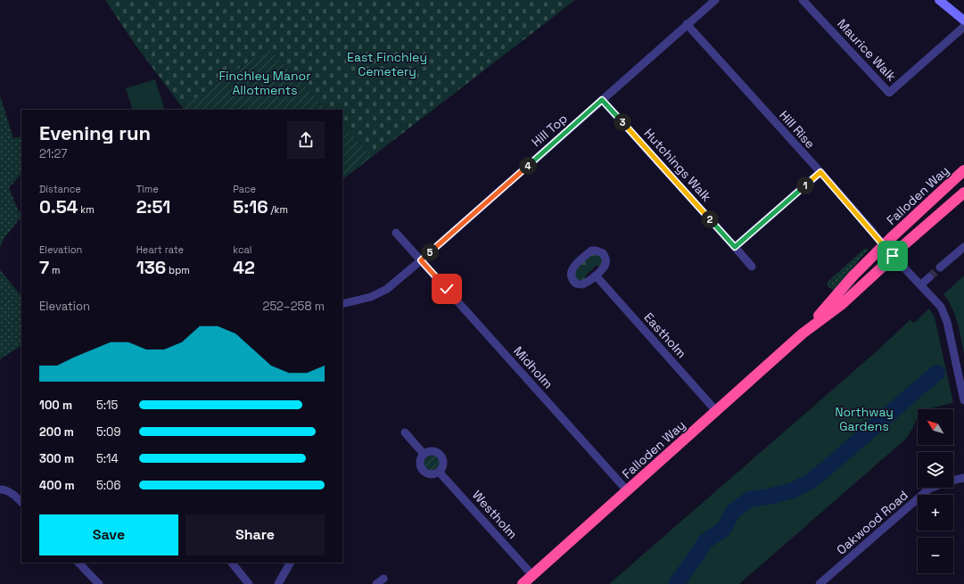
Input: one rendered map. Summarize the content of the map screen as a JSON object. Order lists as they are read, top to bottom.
{
  "streets": {
    "highway": ["Falloden Way"],
    "street": [
      "Maurice Walk",
      "Hill Rise",
      "Hill Top",
      "Hutchings Walk",
      "Eastholm",
      "Midholm",
      "Westholm",
      "Oakwood Road"
    ]
  },
  "crossings": [
    ["Hill Rise", "Hill Top"],
    ["Hill Rise", "Falloden Way"],
    ["Hill Top", "Hutchings Walk"],
    ["Hill Top", "Midholm"],
    ["Falloden Way", "Eastholm"],
    ["Falloden Way", "Midholm"],
    ["Falloden Way", "Westholm"]
  ],
  "parks": ["East Finchley Cemetery", "Finchley Manor Allotments", "Northway Gardens"],
  "north": "top left",
  "page": {
    "heading": ["Evening run", "21:27"],
    "pins": [
      "3",
      "4",
      "1",
      "2",
      "5"
    ],
    "stats": [
      ["Distance", "0.54 km"],
      ["Time", "2:51"],
      ["Pace", "5:16 /km"],
      ["Elevation", "7 m"],
      ["Heart rate", "136 bpm"],
      ["kcal", "42"]
    ],
    "chart": ["Elevation", "252–258 m"],
    "list": [
      {
        "name": "100 m",
        "note": "5:15"
      },
      {
        "name": "200 m",
        "note": "5:09"
      },
      {
        "name": "300 m",
        "note": "5:14"
      },
      {
        "name": "400 m",
        "note": "5:06"
      }
    ],
    "map_buttons": ["+", "−"],
    "buttons": ["Save", "Share"]
  }
}
